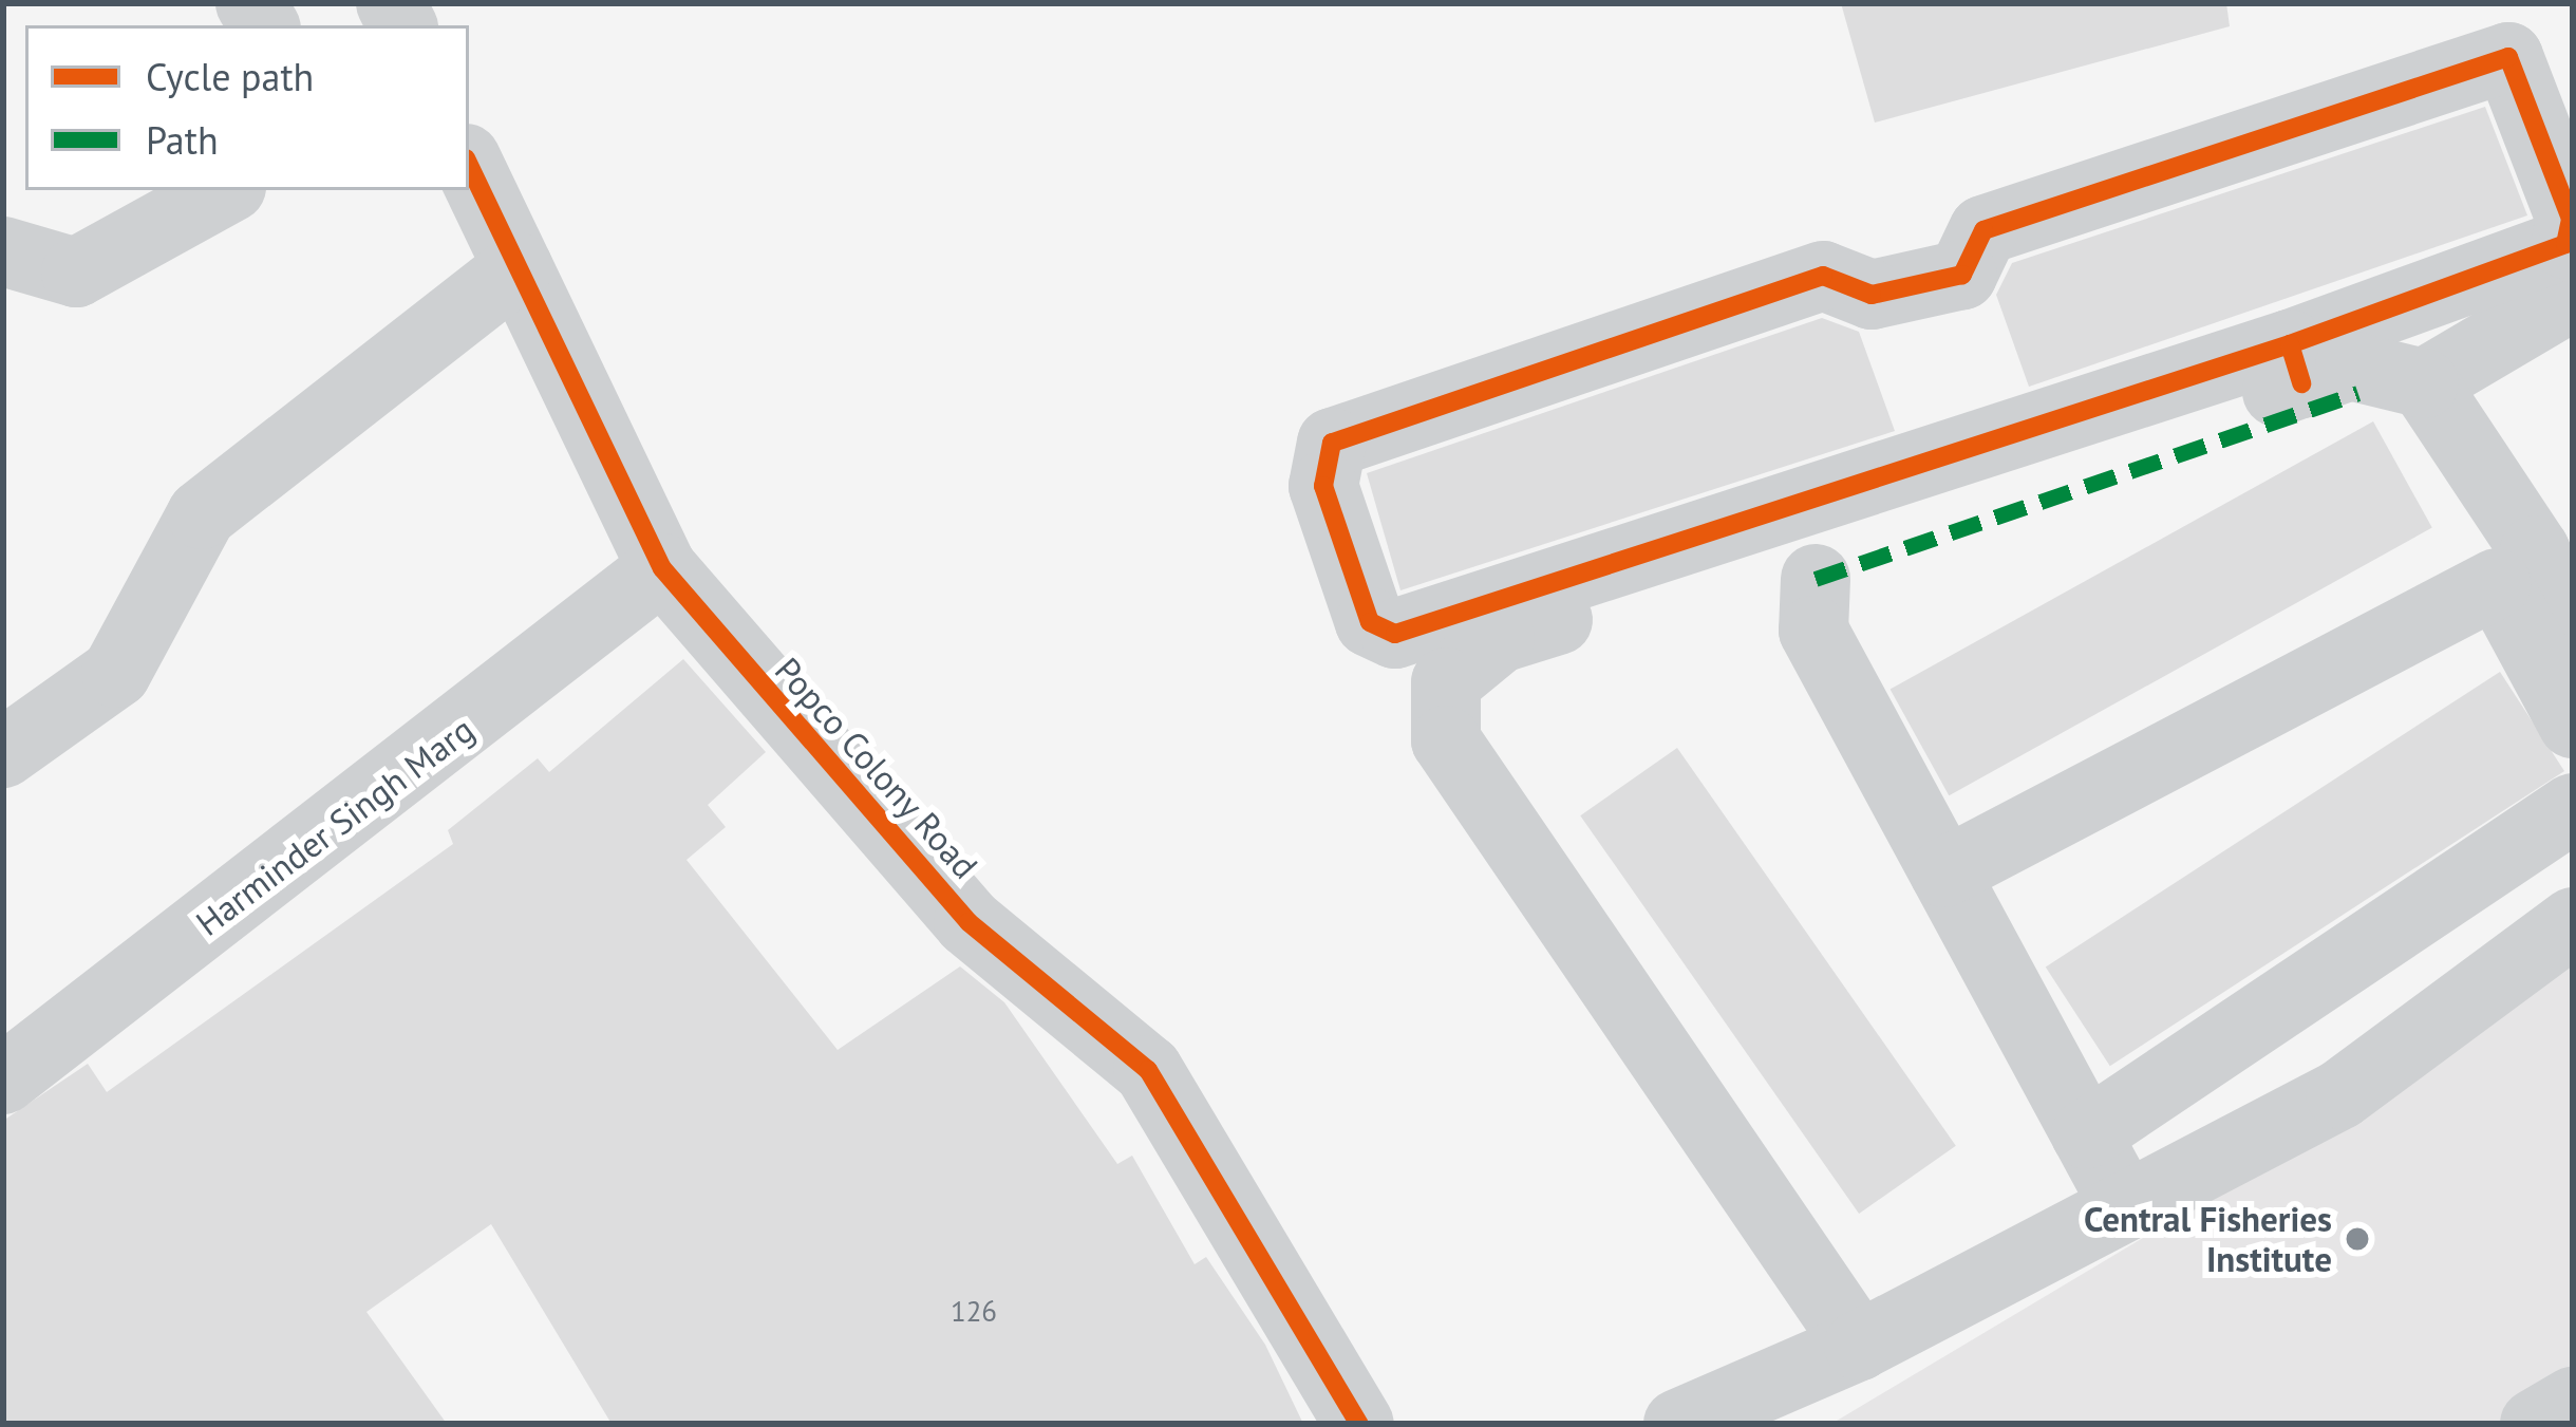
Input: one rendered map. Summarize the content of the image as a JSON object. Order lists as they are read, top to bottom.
{
  "streets": {
    "street": ["Popco Colony Road", "Harminder Singh Marg"]
  },
  "crossings": [
    ["Popco Colony Road", "Harminder Singh Marg"]
  ],
  "places": ["Central Fisheries Institute"],
  "house_numbers": ["126"],
  "legend": ["Cycle path", "Path"]
}
